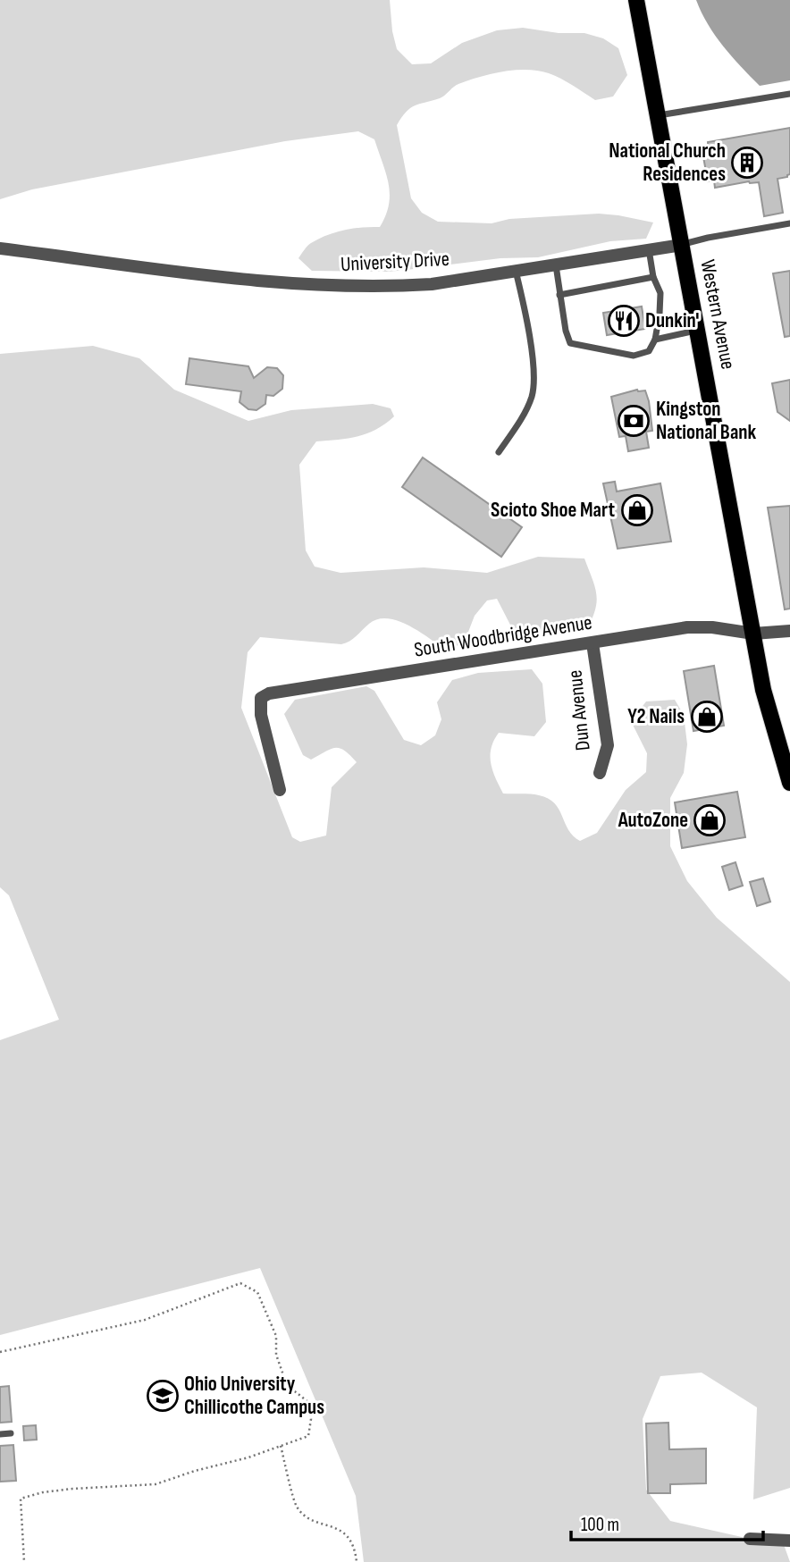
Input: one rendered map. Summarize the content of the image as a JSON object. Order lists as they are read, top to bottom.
{
  "streets": {
    "main road": ["Western Avenue"],
    "street": ["University Drive", "South Woodbridge Avenue", "Dun Avenue"]
  },
  "crossings": [
    ["University Drive", "Western Avenue"],
    ["Western Avenue", "South Woodbridge Avenue"],
    ["South Woodbridge Avenue", "Dun Avenue"]
  ],
  "places": {
    "building": ["National Church Residences"],
    "restaurant": ["Dunkin'"],
    "bank": ["Kingston National Bank"],
    "shop": ["Scioto Shoe Mart", "Y2 Nails", "AutoZone"],
    "school or university": ["Ohio University Chillicothe Campus"]
  },
  "scale_bar": "100 m"
}
